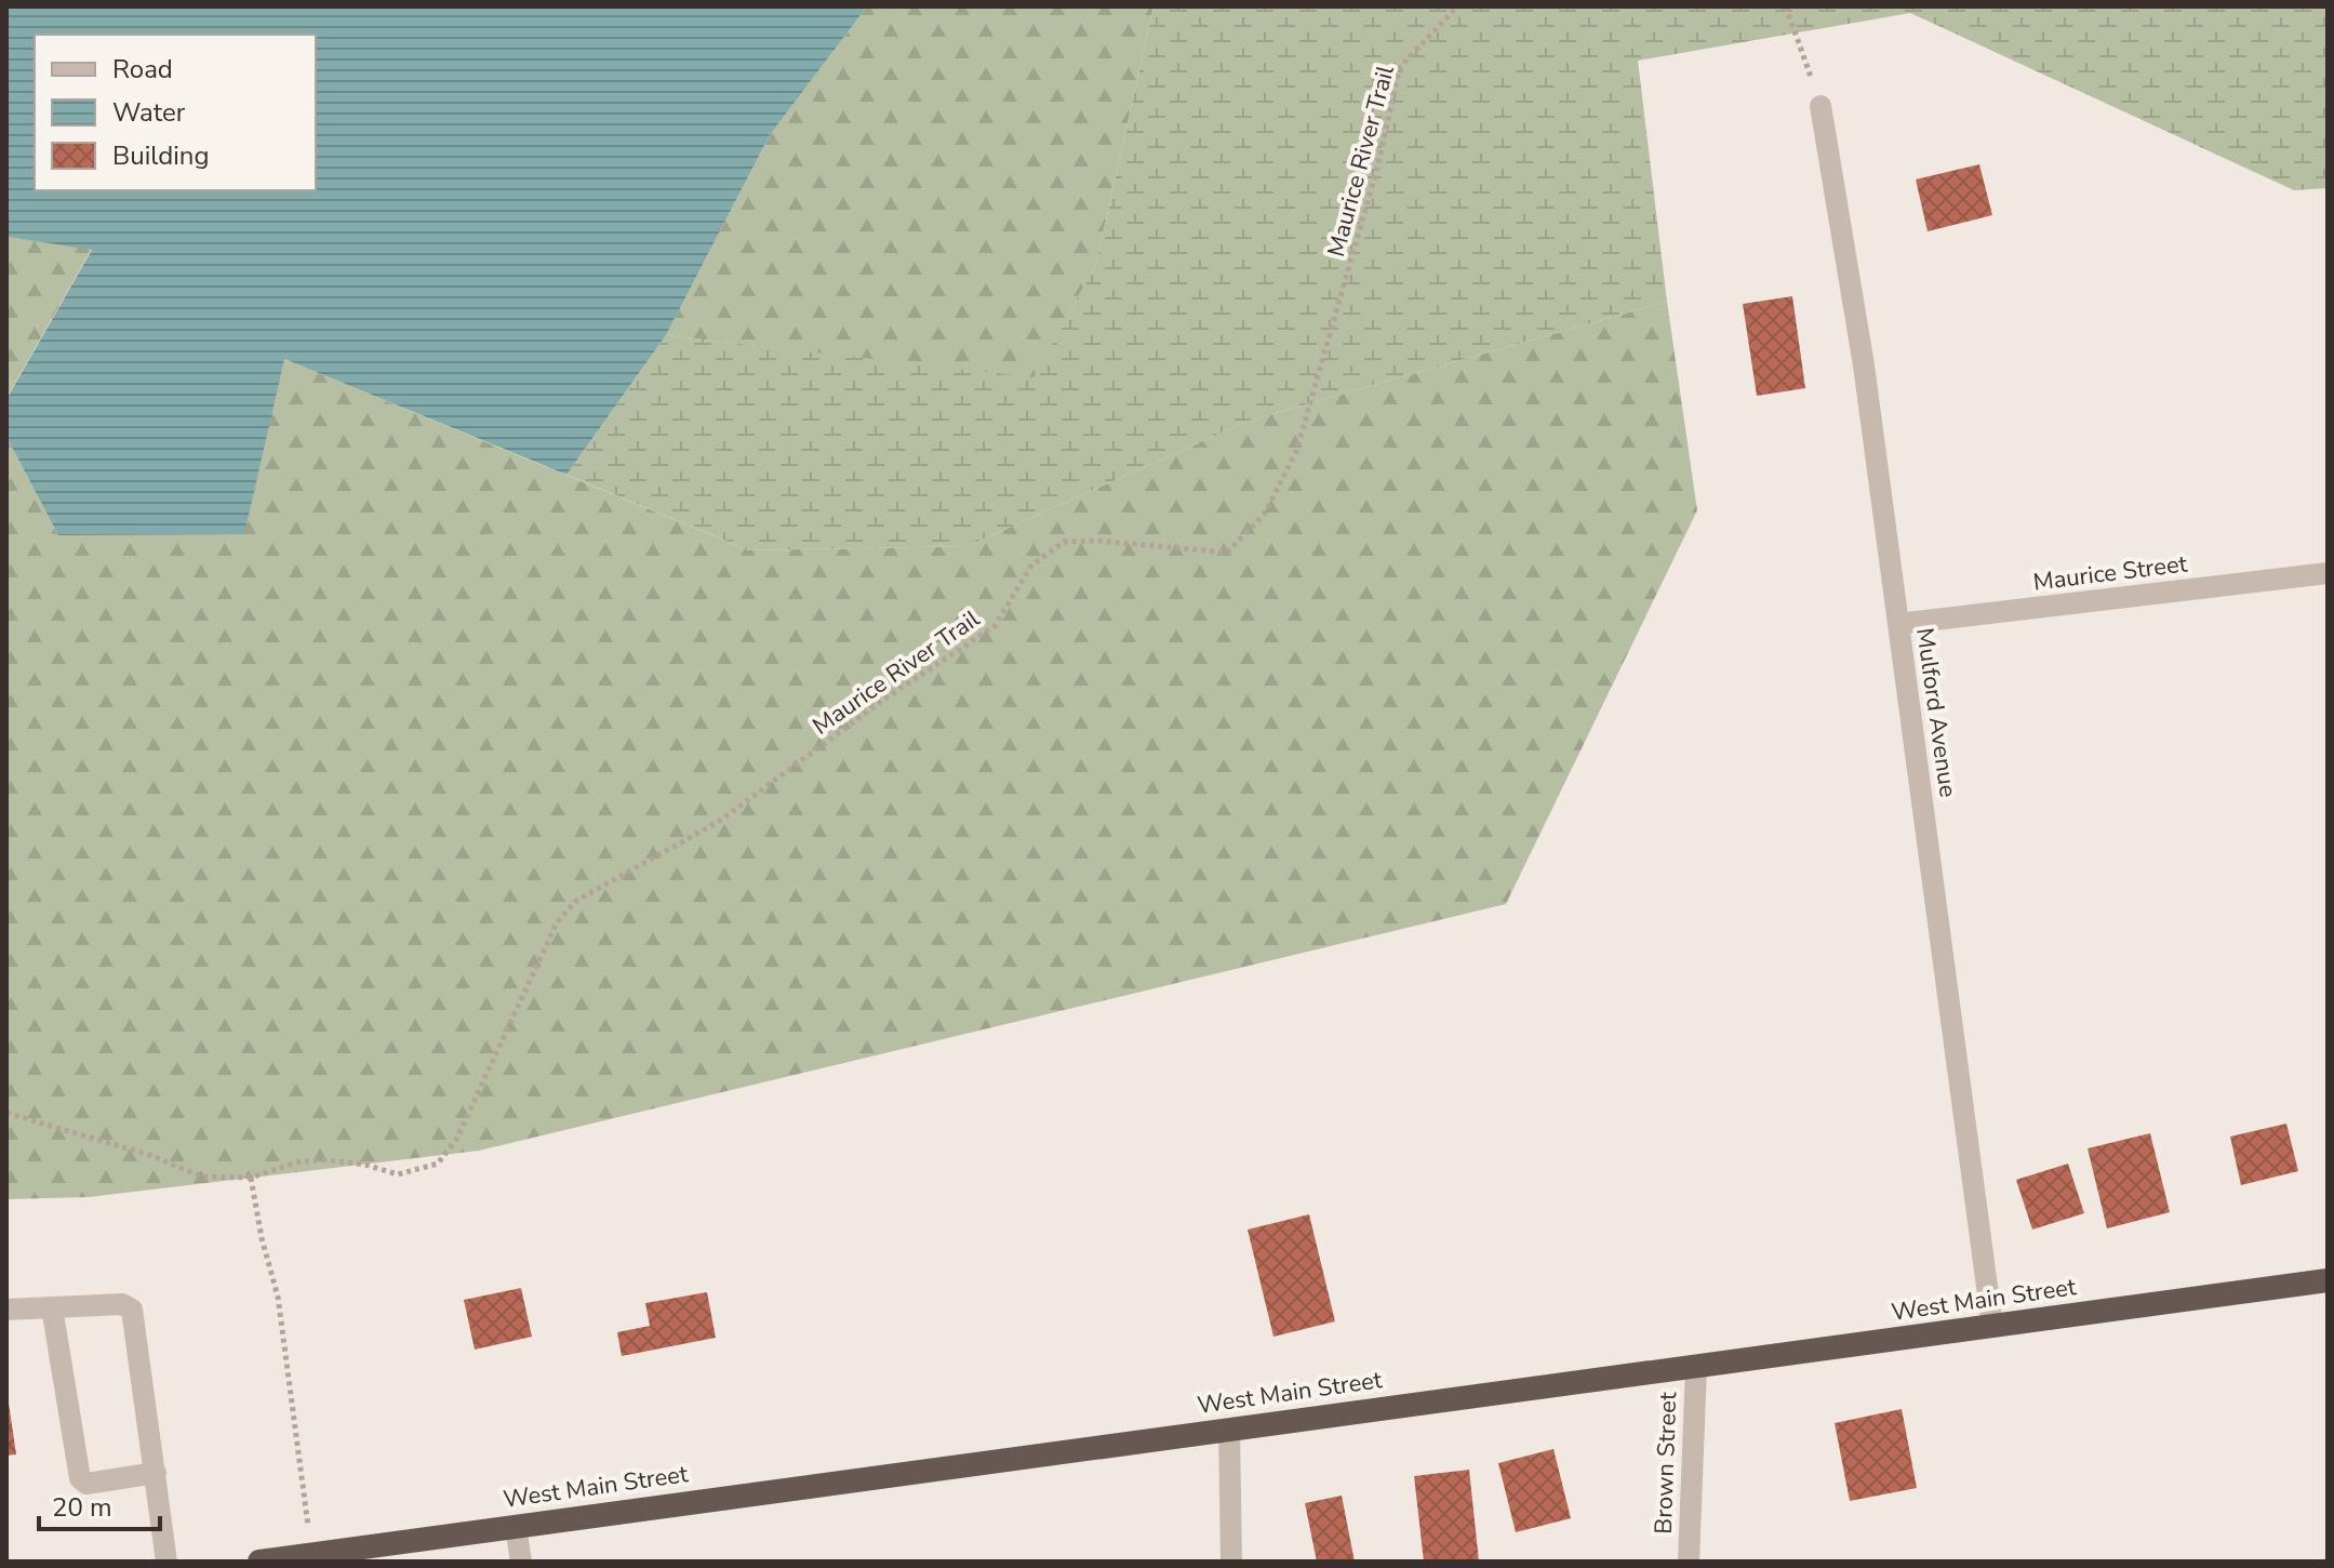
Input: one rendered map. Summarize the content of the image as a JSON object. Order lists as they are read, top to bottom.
{
  "streets": {
    "highway": ["West Main Street"],
    "street": ["Maurice Street", "Mulford Avenue", "Brown Street"],
    "path": ["Maurice River Trail"]
  },
  "crossings": [
    ["Maurice Street", "Mulford Avenue"],
    ["Mulford Avenue", "West Main Street"],
    ["West Main Street", "Brown Street"]
  ],
  "legend": ["Road", "Water", "Building"],
  "scale_bar": "20 m"
}
